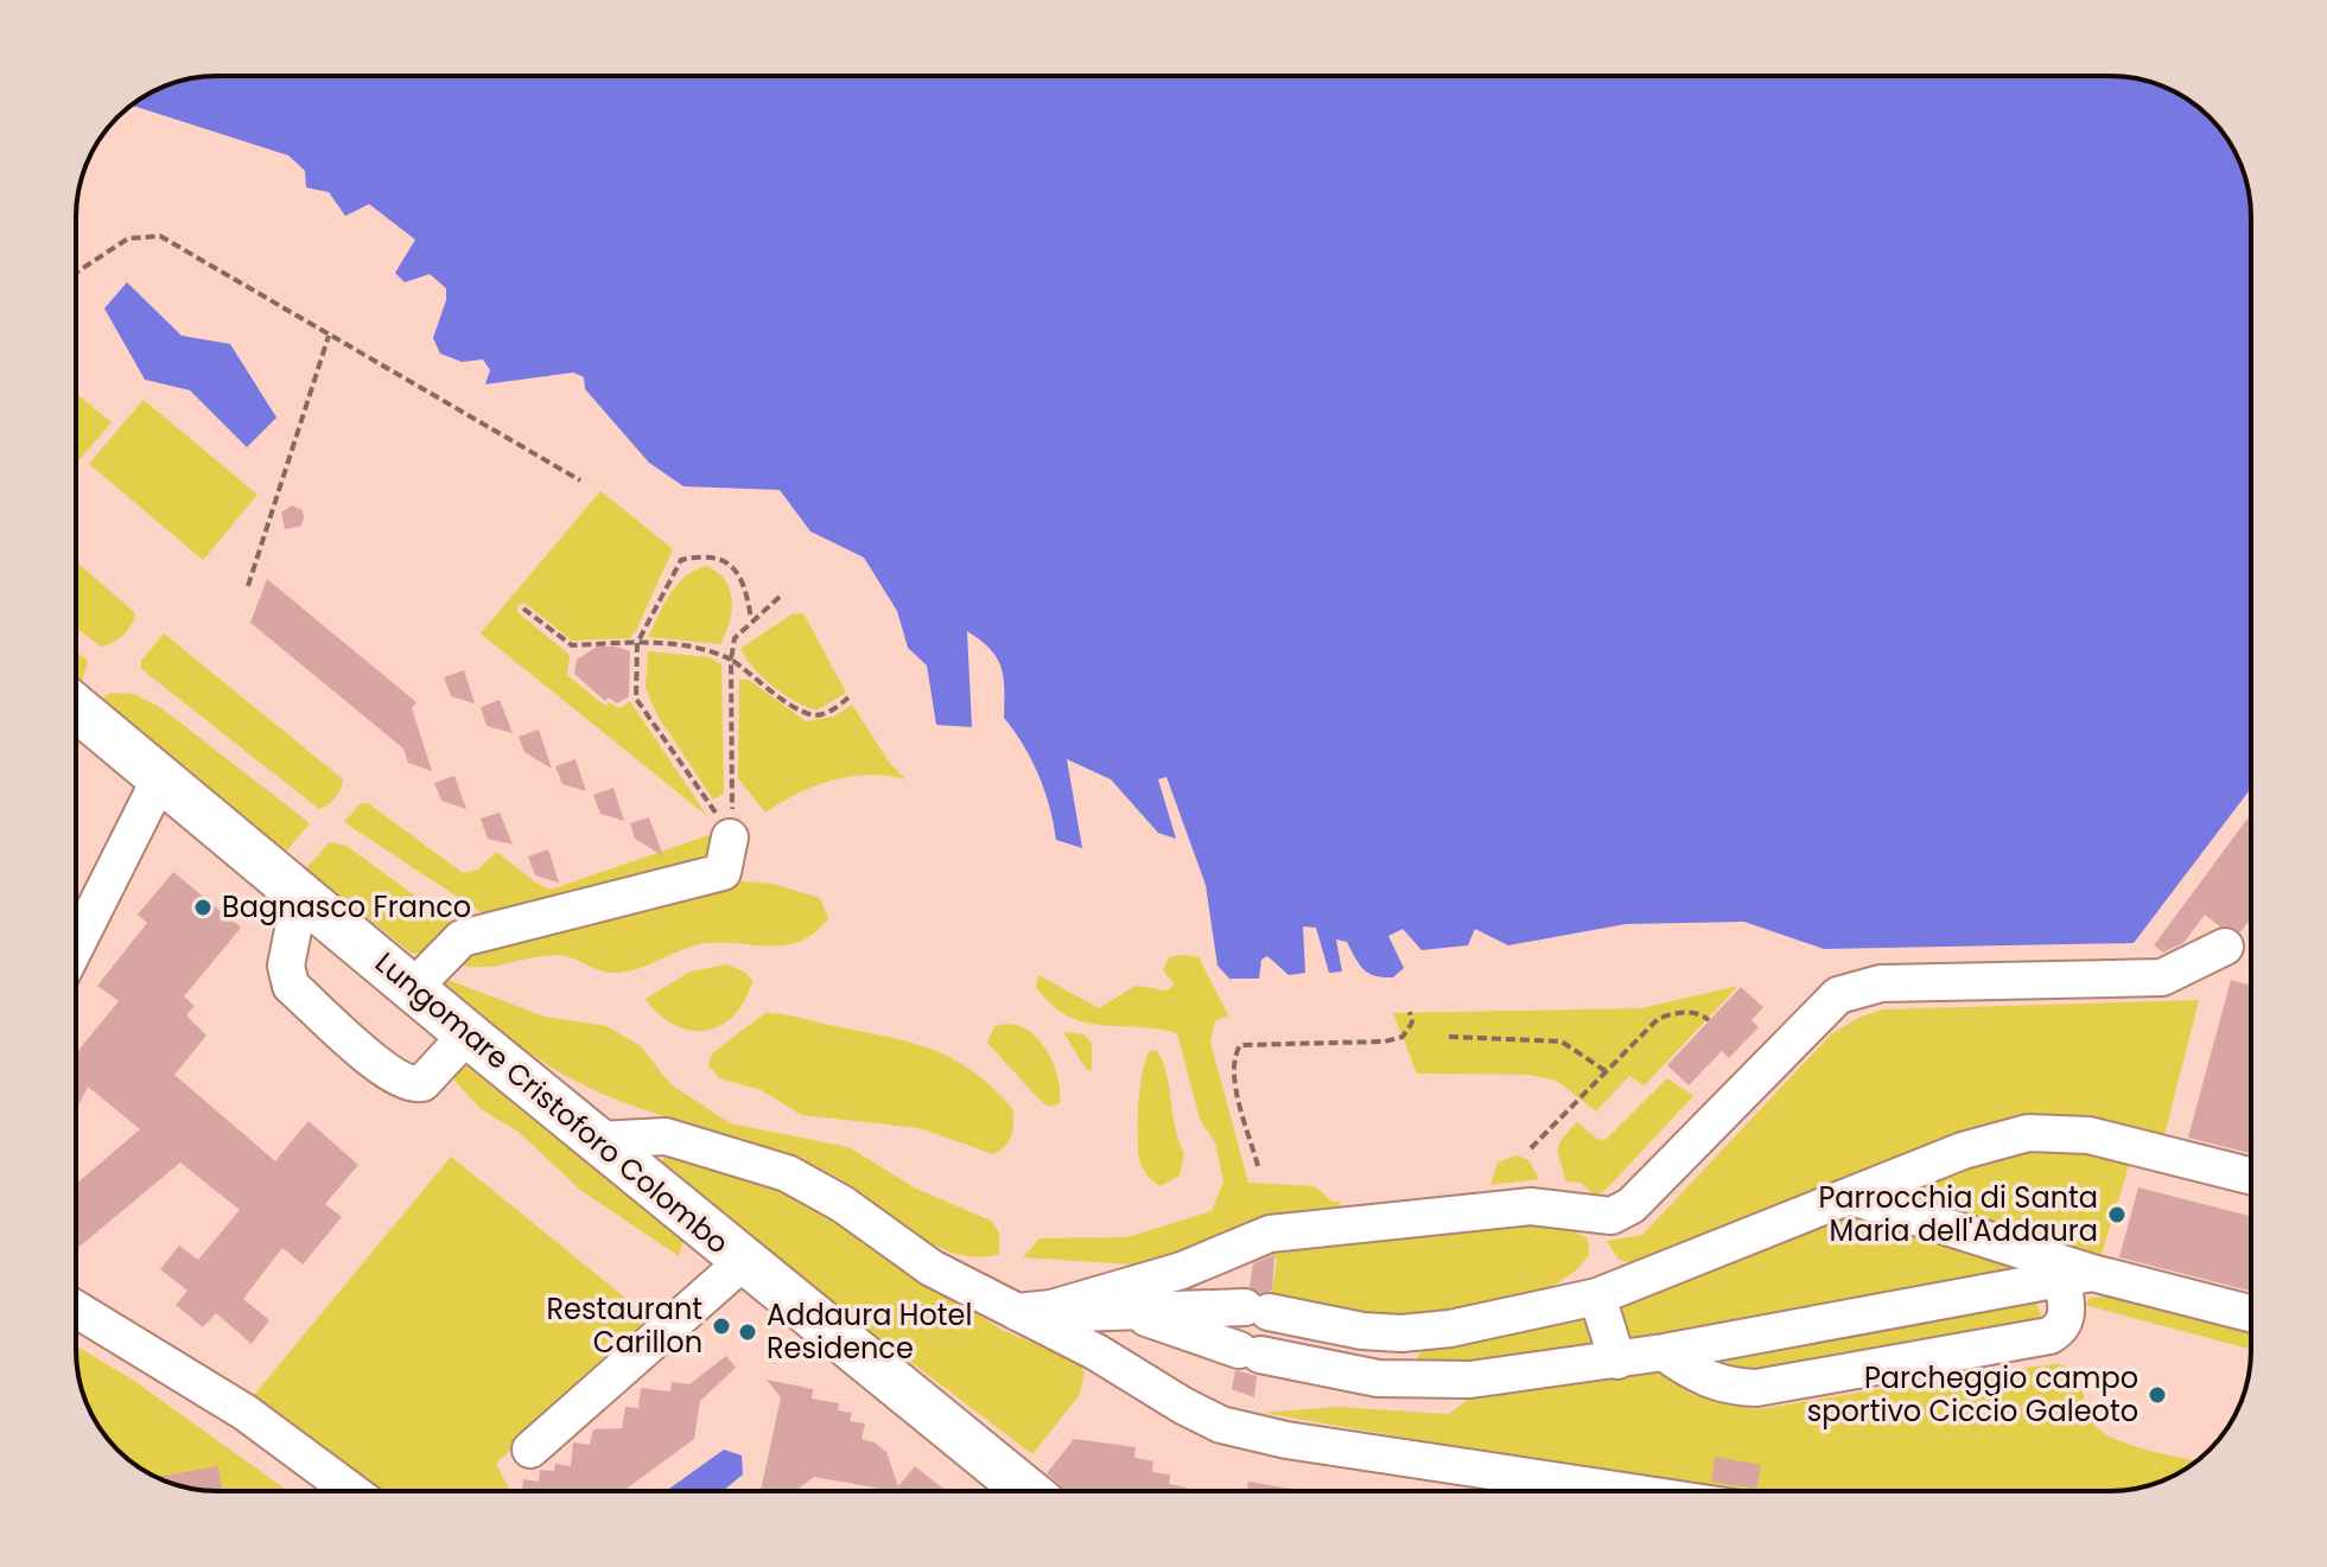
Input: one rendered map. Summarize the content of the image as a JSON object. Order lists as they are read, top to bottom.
{
  "streets": {
    "main road": ["Lungomare Cristoforo Colombo"]
  },
  "places": [
    "Bagnasco Franco",
    "Parrocchia di Santa Maria dell'Addaura",
    "Restaurant Carillon",
    "Addaura Hotel Residence",
    "Parcheggio campo sportivo Ciccio Galeoto"
  ]
}
